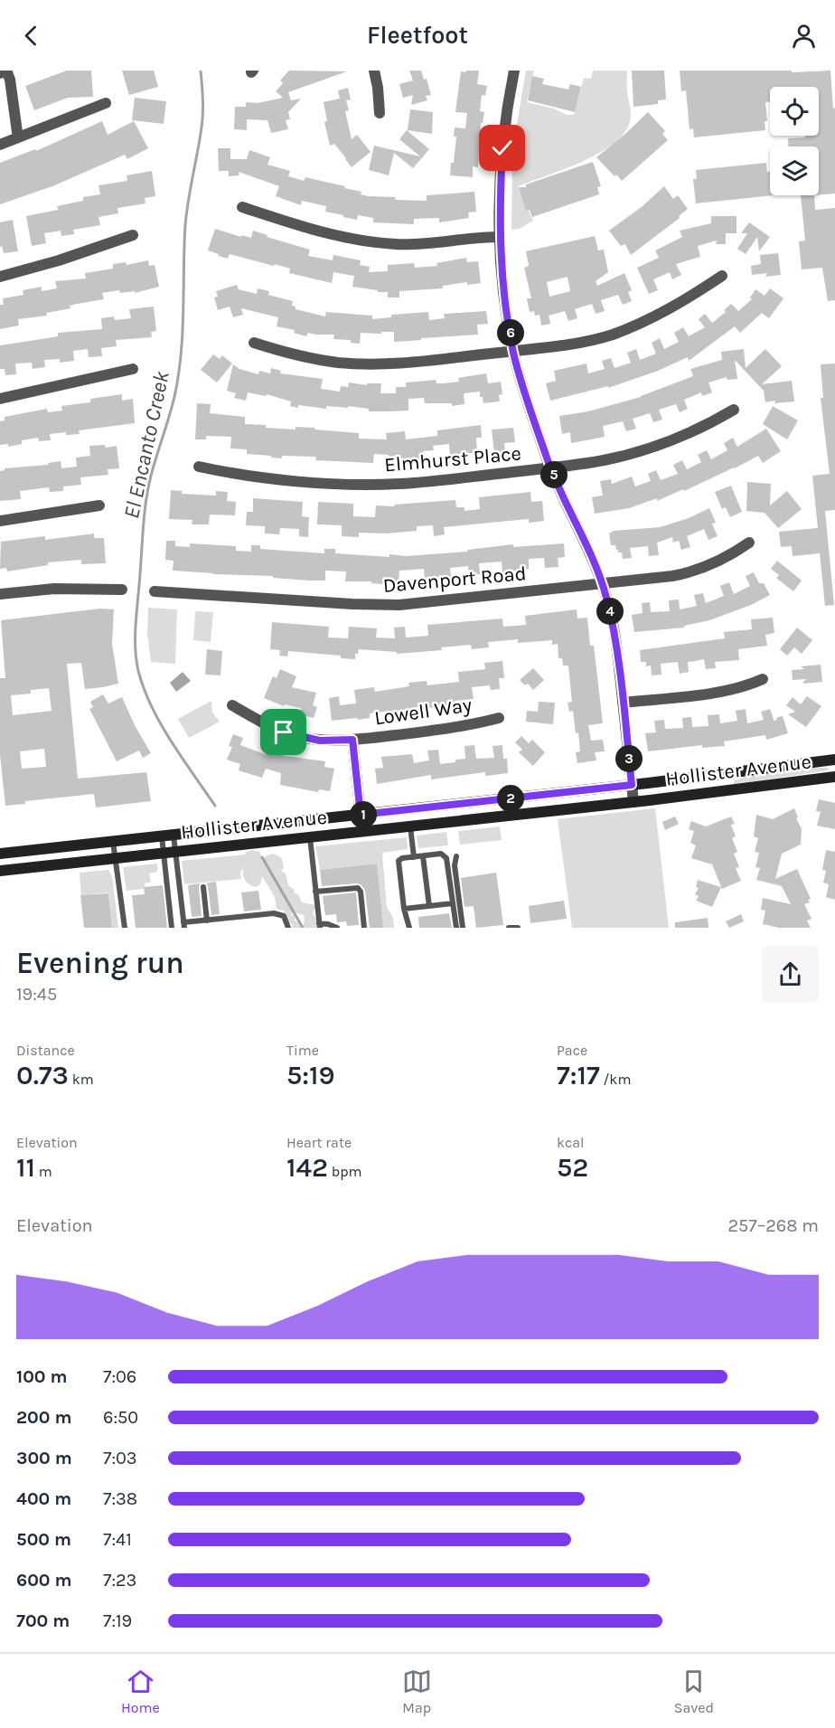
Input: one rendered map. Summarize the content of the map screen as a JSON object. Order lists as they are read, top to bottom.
{
  "streets": {
    "main road": ["Hollister Avenue"],
    "street": ["Elmhurst Place", "Davenport Road", "Lowell Way"]
  },
  "crossings": [
    ["Lowell Way", "Hollister Avenue"]
  ],
  "water": ["El Encanto Creek"],
  "page": {
    "header": "Fleetfoot",
    "pins": [
      "6",
      "5",
      "4",
      "3",
      "2",
      "1"
    ],
    "heading": ["Evening run", "19:45"],
    "stats": [
      ["Distance", "0.73 km"],
      ["Time", "5:19"],
      ["Pace", "7:17 /km"],
      ["Elevation", "11 m"],
      ["Heart rate", "142 bpm"],
      ["kcal", "52"]
    ],
    "chart": ["Elevation", "257–268 m"],
    "list": [
      {
        "name": "100 m",
        "note": "7:06"
      },
      {
        "name": "200 m",
        "note": "6:50"
      },
      {
        "name": "300 m",
        "note": "7:03"
      },
      {
        "name": "400 m",
        "note": "7:38"
      },
      {
        "name": "500 m",
        "note": "7:41"
      },
      {
        "name": "600 m",
        "note": "7:23"
      },
      {
        "name": "700 m",
        "note": "7:19"
      }
    ],
    "tabs": ["Home", "Map", "Saved"]
  }
}
